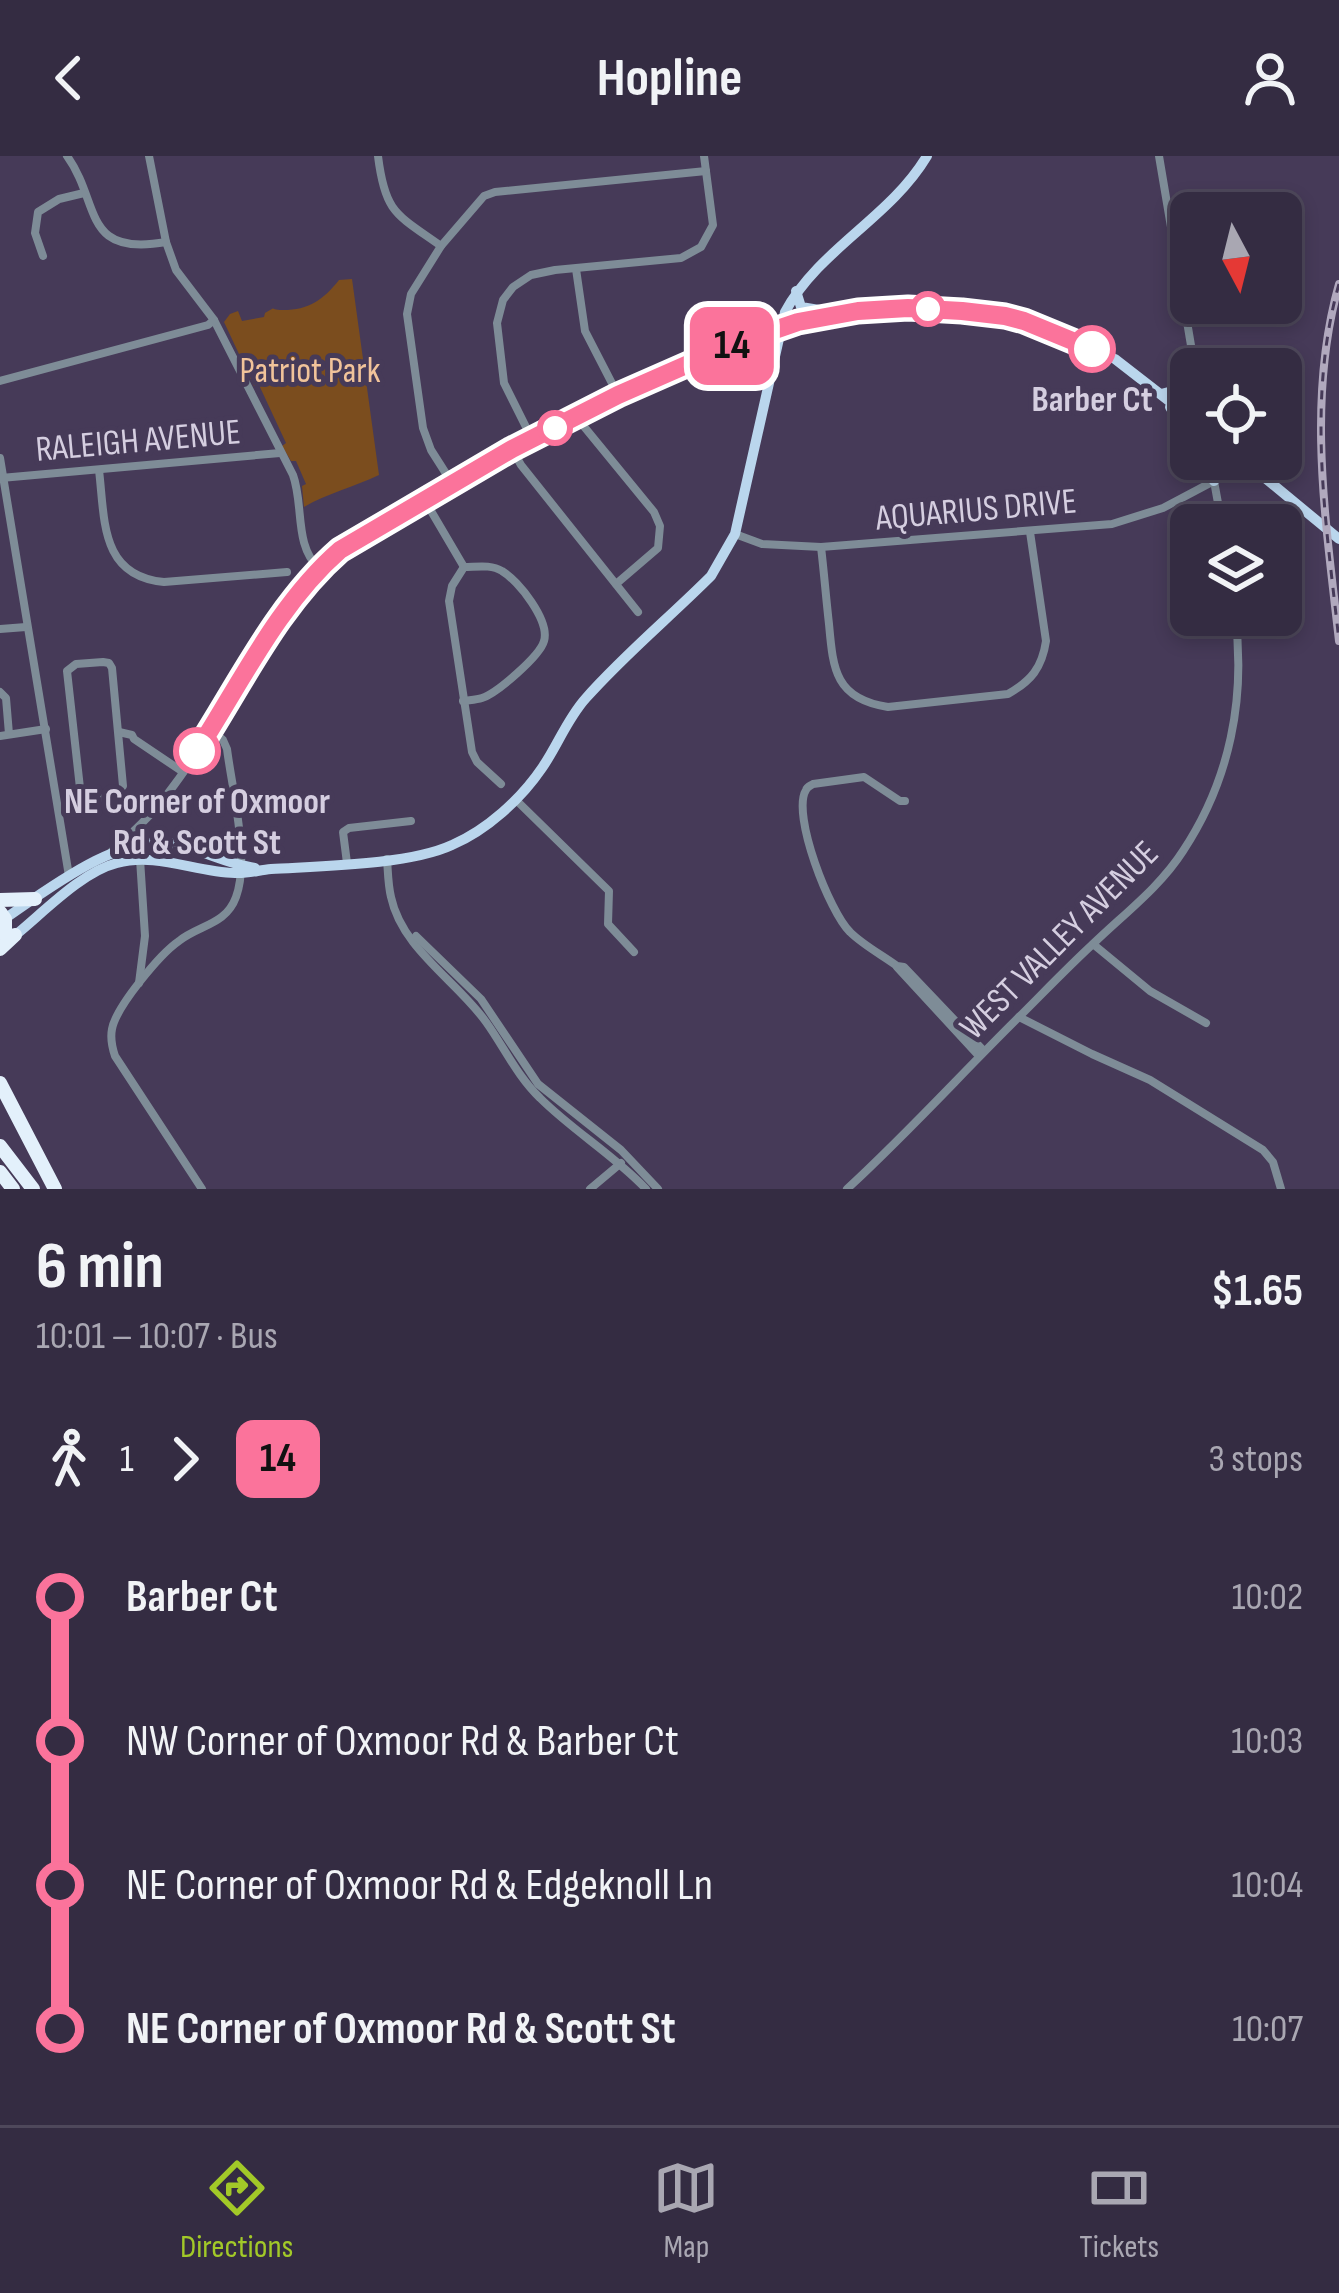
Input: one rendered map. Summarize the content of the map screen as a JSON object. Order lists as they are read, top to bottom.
{
  "streets": {
    "street": ["RALEIGH AVENUE", "AQUARIUS DRIVE", "WEST VALLEY AVENUE"]
  },
  "parks": ["Patriot Park"],
  "places": ["Barber Ct", "NE Corner of Oxmoor Rd & Scott St"],
  "lines": ["bus line 14"],
  "north": "bottom",
  "page": {
    "header": "Hopline",
    "on_map": "14",
    "heading": ["6 min", "10:01 – 10:07 · Bus", "$1.65"],
    "legs": ["1", "14", "3 stops"],
    "list": [
      {
        "name": "Barber Ct",
        "value": "10:02"
      },
      {
        "name": "NW Corner of Oxmoor Rd & Barber Ct",
        "value": "10:03"
      },
      {
        "name": "NE Corner of Oxmoor Rd & Edgeknoll Ln",
        "value": "10:04"
      },
      {
        "name": "NE Corner of Oxmoor Rd & Scott St",
        "value": "10:07"
      }
    ],
    "tabs": ["Directions", "Map", "Tickets"]
  }
}
